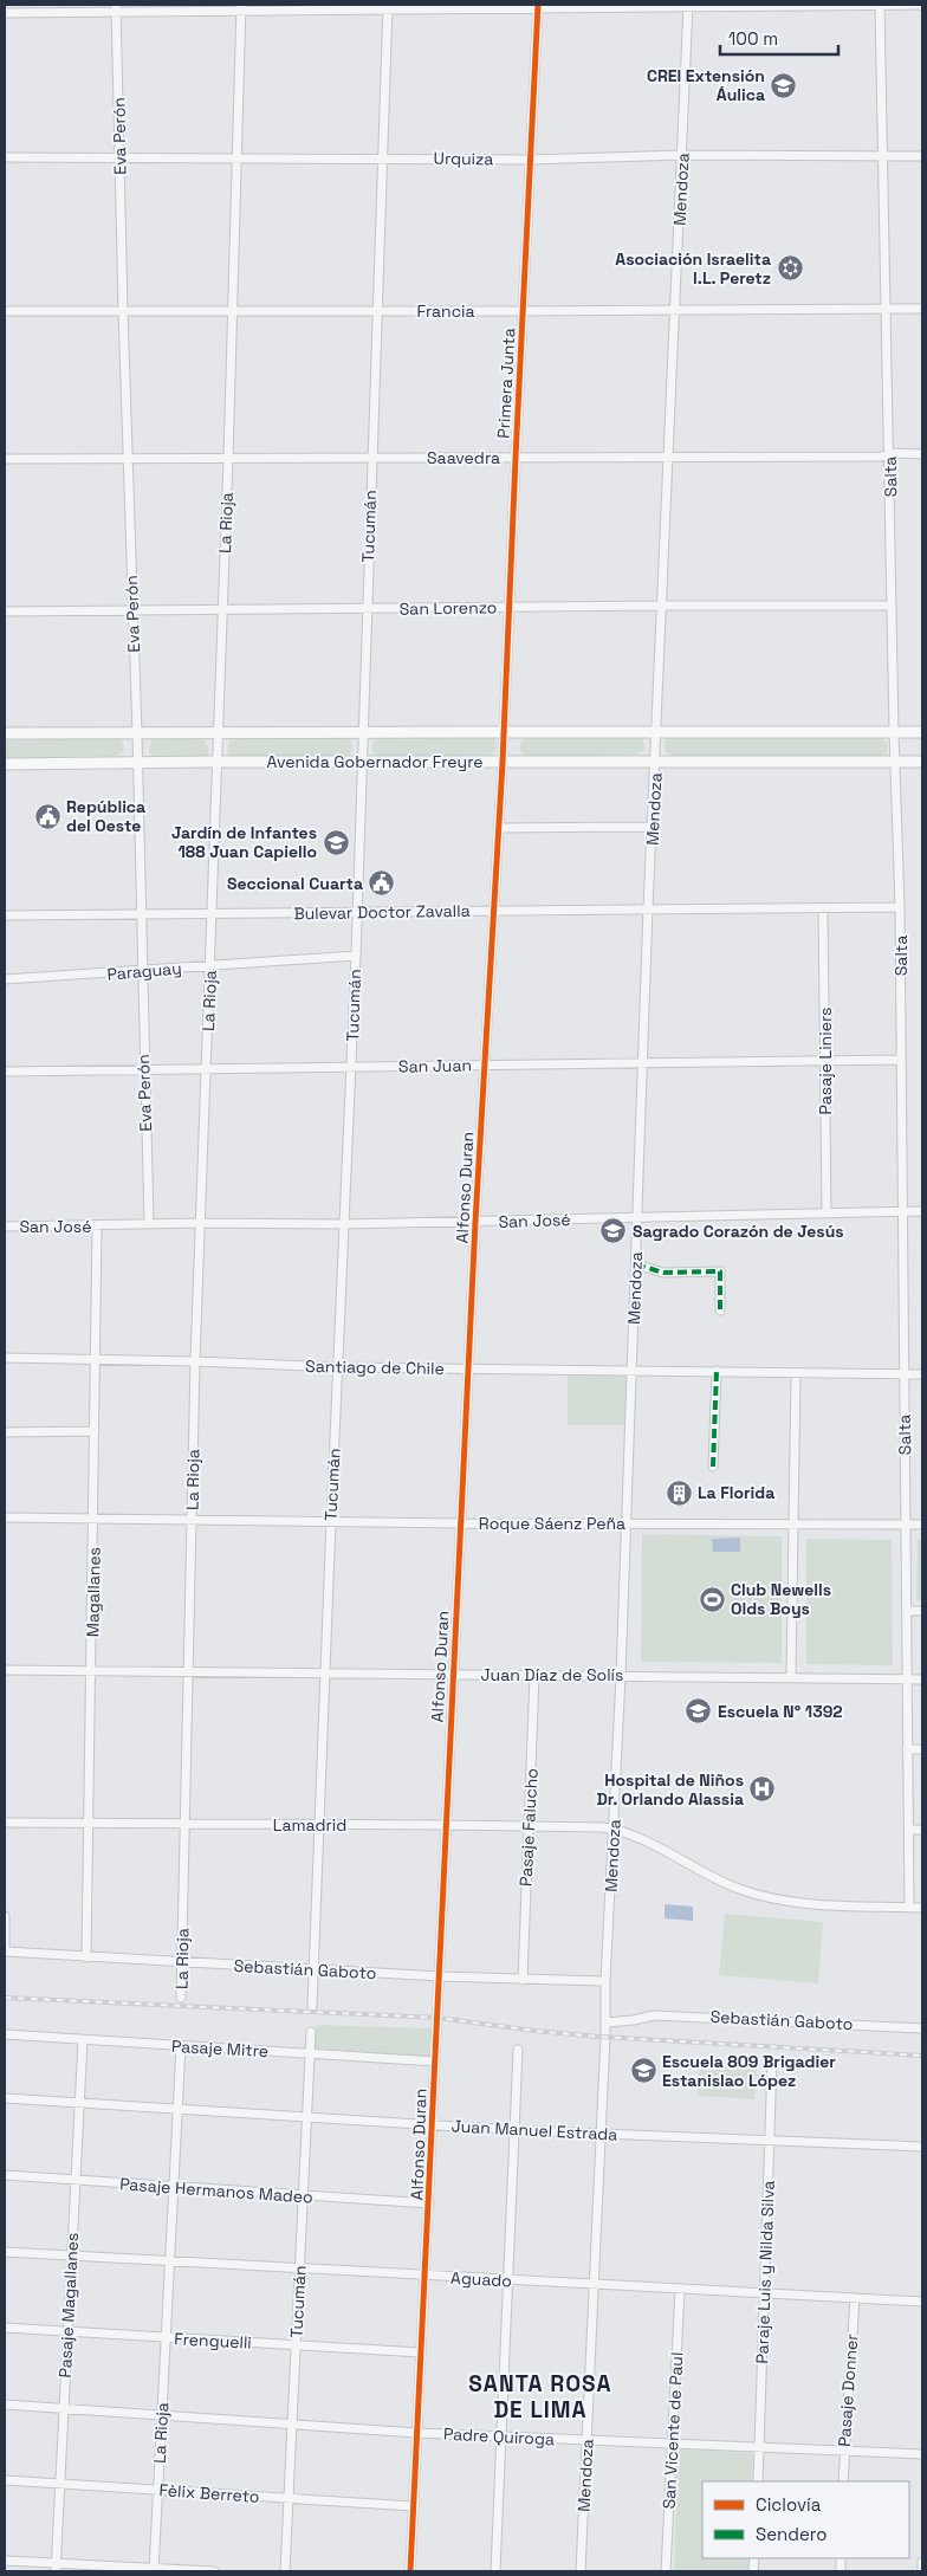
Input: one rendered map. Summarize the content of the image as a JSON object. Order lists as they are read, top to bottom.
{
  "streets": {
    "main road": ["Avenida Gobernador Freyre"],
    "street": [
      "Eva Perón",
      "Urquiza",
      "Mendoza",
      "Francia",
      "Primera Junta",
      "Saavedra",
      "Salta",
      "La Rioja",
      "Tucumán",
      "San Lorenzo",
      "Bulevar Doctor Zavalla",
      "Paraguay",
      "Pasaje Liniers",
      "San Juan",
      "Alfonso Duran",
      "San José",
      "Santiago de Chile",
      "Roque Sáenz Peña",
      "Magallanes",
      "Juan Díaz de Solís",
      "Lamadrid",
      "Pasaje Falucho",
      "Sebastián Gaboto",
      "Pasaje Mitre",
      "Juan Manuel Estrada",
      "Pasaje Hermanos Madeo",
      "Paraje Luis y Nilda Silva",
      "Aguado",
      "Pasaje Magallanes",
      "Frenguelli",
      "Pasaje Donner",
      "San Vicente de Paul",
      "Padre Quiroga",
      "Fèlix Berreto"
    ]
  },
  "crossings": [
    ["Eva Perón", "Urquiza"],
    ["Eva Perón", "Francia"],
    ["Eva Perón", "Saavedra"],
    ["Eva Perón", "San Lorenzo"],
    ["Eva Perón", "Avenida Gobernador Freyre"],
    ["Eva Perón", "Bulevar Doctor Zavalla"],
    ["Eva Perón", "Paraguay"],
    ["Eva Perón", "San Juan"],
    ["Eva Perón", "San José"],
    ["Urquiza", "Mendoza"],
    ["Urquiza", "Primera Junta"],
    ["Urquiza", "Salta"],
    ["Urquiza", "La Rioja"],
    ["Urquiza", "Tucumán"],
    ["Mendoza", "Francia"],
    ["Mendoza", "Saavedra"],
    ["Mendoza", "San Lorenzo"],
    ["Mendoza", "Avenida Gobernador Freyre"],
    ["Mendoza", "Bulevar Doctor Zavalla"],
    ["Mendoza", "San Juan"],
    ["Mendoza", "San José"],
    ["Mendoza", "Santiago de Chile"],
    ["Mendoza", "Roque Sáenz Peña"],
    ["Mendoza", "Juan Díaz de Solís"],
    ["Mendoza", "Lamadrid"],
    ["Mendoza", "Sebastián Gaboto"],
    ["Mendoza", "Juan Manuel Estrada"],
    ["Mendoza", "Aguado"],
    ["Mendoza", "Padre Quiroga"],
    ["Francia", "Primera Junta"],
    ["Francia", "Salta"],
    ["Francia", "La Rioja"],
    ["Francia", "Tucumán"],
    ["Primera Junta", "Saavedra"],
    ["Primera Junta", "San Lorenzo"],
    ["Primera Junta", "Avenida Gobernador Freyre"],
    ["Primera Junta", "Alfonso Duran"],
    ["Saavedra", "Salta"],
    ["Saavedra", "La Rioja"],
    ["Saavedra", "Tucumán"],
    ["Salta", "San Lorenzo"],
    ["Salta", "Avenida Gobernador Freyre"],
    ["Salta", "Bulevar Doctor Zavalla"],
    ["Salta", "San Juan"],
    ["Salta", "San José"],
    ["Salta", "Santiago de Chile"],
    ["Salta", "Roque Sáenz Peña"],
    ["Salta", "Juan Díaz de Solís"],
    ["La Rioja", "San Lorenzo"],
    ["La Rioja", "Avenida Gobernador Freyre"],
    ["La Rioja", "Bulevar Doctor Zavalla"],
    ["La Rioja", "Paraguay"],
    ["La Rioja", "San Juan"],
    ["La Rioja", "San José"],
    ["La Rioja", "Santiago de Chile"],
    ["La Rioja", "Roque Sáenz Peña"],
    ["La Rioja", "Juan Díaz de Solís"],
    ["La Rioja", "Lamadrid"],
    ["La Rioja", "Sebastián Gaboto"],
    ["La Rioja", "Pasaje Mitre"],
    ["La Rioja", "Juan Manuel Estrada"],
    ["La Rioja", "Pasaje Hermanos Madeo"],
    ["La Rioja", "Aguado"],
    ["La Rioja", "Frenguelli"],
    ["La Rioja", "Padre Quiroga"],
    ["La Rioja", "Fèlix Berreto"],
    ["Tucumán", "San Lorenzo"],
    ["Tucumán", "Avenida Gobernador Freyre"],
    ["Tucumán", "Bulevar Doctor Zavalla"],
    ["Tucumán", "Paraguay"],
    ["Tucumán", "San Juan"],
    ["Tucumán", "San José"],
    ["Tucumán", "Santiago de Chile"],
    ["Tucumán", "Roque Sáenz Peña"],
    ["Tucumán", "Juan Díaz de Solís"],
    ["Tucumán", "Lamadrid"],
    ["Tucumán", "Sebastián Gaboto"],
    ["Tucumán", "Pasaje Mitre"],
    ["Tucumán", "Juan Manuel Estrada"],
    ["Tucumán", "Pasaje Hermanos Madeo"],
    ["Tucumán", "Aguado"],
    ["Tucumán", "Frenguelli"],
    ["Tucumán", "Padre Quiroga"],
    ["Tucumán", "Fèlix Berreto"],
    ["Avenida Gobernador Freyre", "Alfonso Duran"],
    ["Bulevar Doctor Zavalla", "Pasaje Liniers"],
    ["Bulevar Doctor Zavalla", "Alfonso Duran"],
    ["Pasaje Liniers", "San Juan"],
    ["Pasaje Liniers", "San José"],
    ["San Juan", "Alfonso Duran"],
    ["Alfonso Duran", "San José"],
    ["Alfonso Duran", "Santiago de Chile"],
    ["Alfonso Duran", "Roque Sáenz Peña"],
    ["Alfonso Duran", "Juan Díaz de Solís"],
    ["Alfonso Duran", "Lamadrid"],
    ["Alfonso Duran", "Sebastián Gaboto"],
    ["Alfonso Duran", "Pasaje Mitre"],
    ["Alfonso Duran", "Juan Manuel Estrada"],
    ["Alfonso Duran", "Pasaje Hermanos Madeo"],
    ["Alfonso Duran", "Aguado"],
    ["Alfonso Duran", "Frenguelli"],
    ["Alfonso Duran", "Padre Quiroga"],
    ["Alfonso Duran", "Fèlix Berreto"],
    ["San José", "Magallanes"],
    ["Santiago de Chile", "Magallanes"],
    ["Roque Sáenz Peña", "Magallanes"],
    ["Magallanes", "Juan Díaz de Solís"],
    ["Magallanes", "Lamadrid"],
    ["Magallanes", "Sebastián Gaboto"],
    ["Juan Díaz de Solís", "Pasaje Falucho"],
    ["Lamadrid", "Pasaje Falucho"],
    ["Pasaje Falucho", "Sebastián Gaboto"],
    ["Pasaje Mitre", "Pasaje Magallanes"],
    ["Juan Manuel Estrada", "Paraje Luis y Nilda Silva"],
    ["Juan Manuel Estrada", "Pasaje Magallanes"],
    ["Pasaje Hermanos Madeo", "Pasaje Magallanes"],
    ["Paraje Luis y Nilda Silva", "Aguado"],
    ["Paraje Luis y Nilda Silva", "Padre Quiroga"],
    ["Aguado", "Pasaje Magallanes"],
    ["Aguado", "Pasaje Donner"],
    ["Aguado", "San Vicente de Paul"],
    ["Pasaje Magallanes", "Frenguelli"],
    ["Pasaje Magallanes", "Padre Quiroga"],
    ["Pasaje Magallanes", "Fèlix Berreto"],
    ["Pasaje Donner", "Padre Quiroga"],
    ["San Vicente de Paul", "Padre Quiroga"]
  ],
  "districts": ["SANTA ROSA DE LIMA"],
  "places": {
    "school or university": [
      "CREI Extensión Áulica",
      "Jardín de Infantes 188 Juan Capiello",
      "Sagrado Corazón de Jesús",
      "Escuela N° 1392",
      "Escuela 809 Brigadier Estanislao López"
    ],
    "synagogue": ["Asociación Israelita I.L. Peretz"],
    "public building": ["República del Oeste", "Seccional Cuarta"],
    "building": ["La Florida"],
    "sports": ["Club Newells Olds Boys"],
    "hospital": ["Hospital de Niños Dr. Orlando Alassia"]
  },
  "legend": ["Ciclovía", "Sendero"],
  "scale_bar": "100 m"
}
